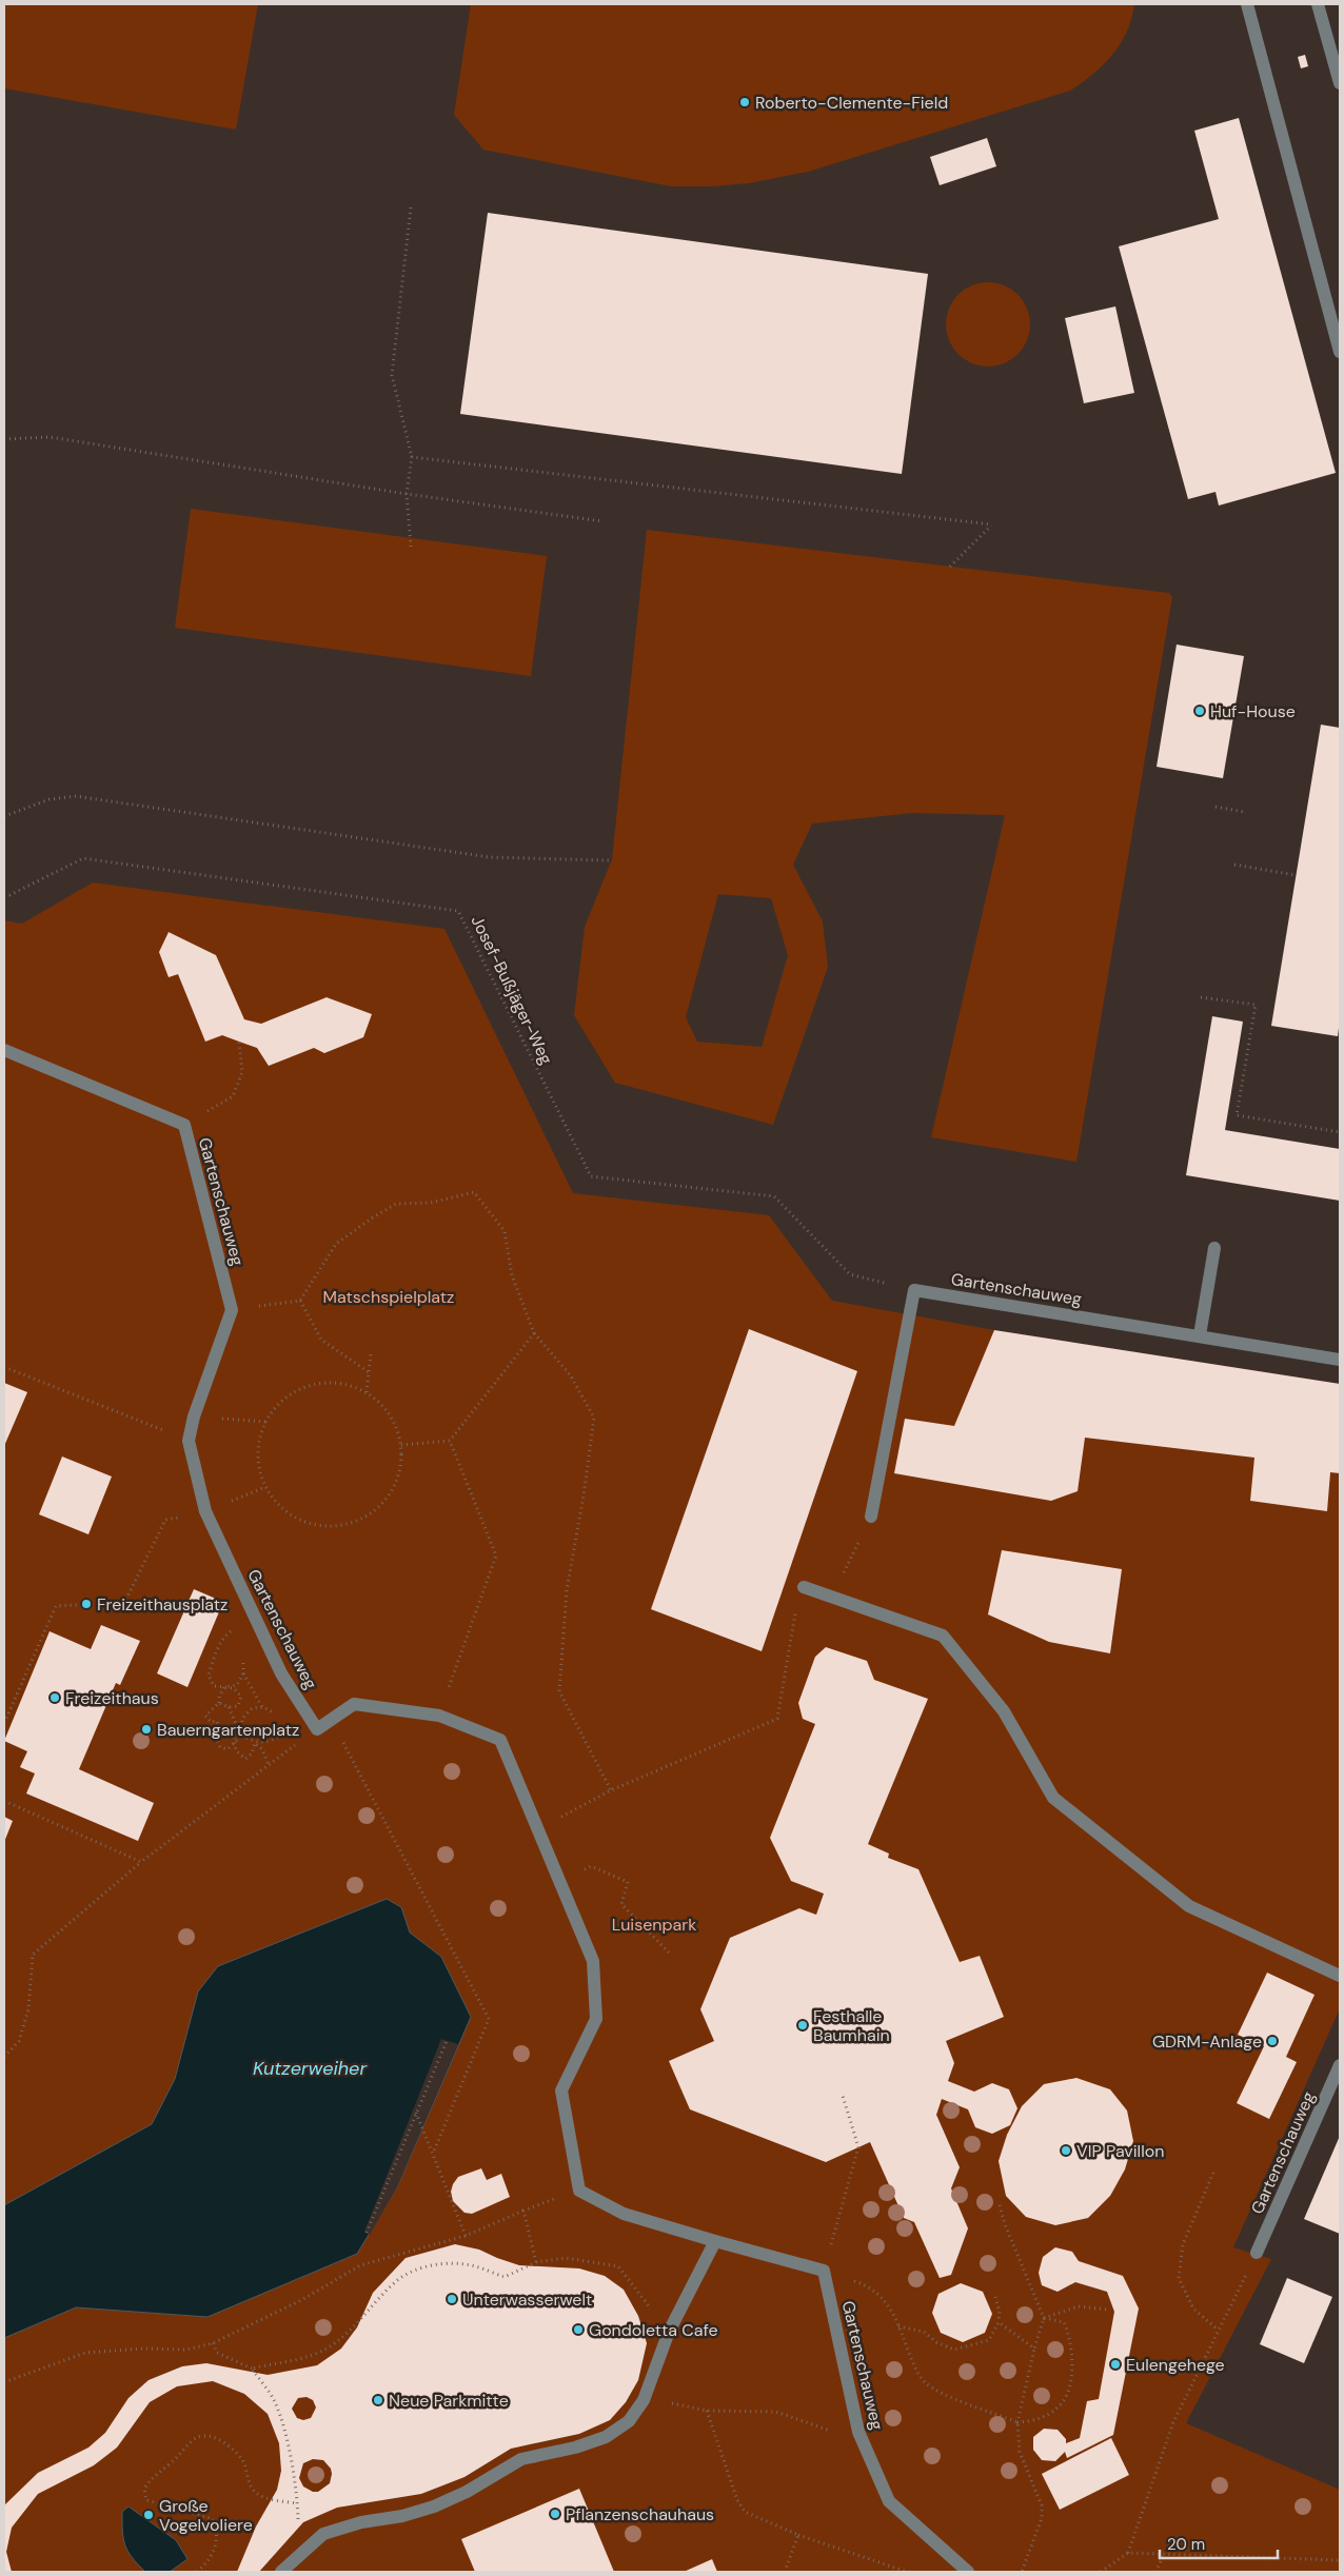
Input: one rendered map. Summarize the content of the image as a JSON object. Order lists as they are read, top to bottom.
{
  "streets": {
    "street": ["Gartenschauweg"],
    "path": ["Josef-Bußjäger-Weg"]
  },
  "crossings": [
    ["Josef-Bußjäger-Weg", "Gartenschauweg"]
  ],
  "water": ["Kutzerweiher"],
  "parks": ["Matschspielplatz", "Luisenpark"],
  "places": [
    "Roberto-Clemente-Field",
    "Huf-House",
    "Freizeithausplatz",
    "Freizeithaus",
    "Bauerngartenplatz",
    "Festhalle Baumhain",
    "GDRM-Anlage",
    "VIP Pavillon",
    "Unterwasserwelt",
    "Gondoletta Cafe",
    "Eulengehege",
    "Neue Parkmitte",
    "Pflanzenschauhaus",
    "Große Vogelvoliere"
  ],
  "scale_bar": "20 m"
}
